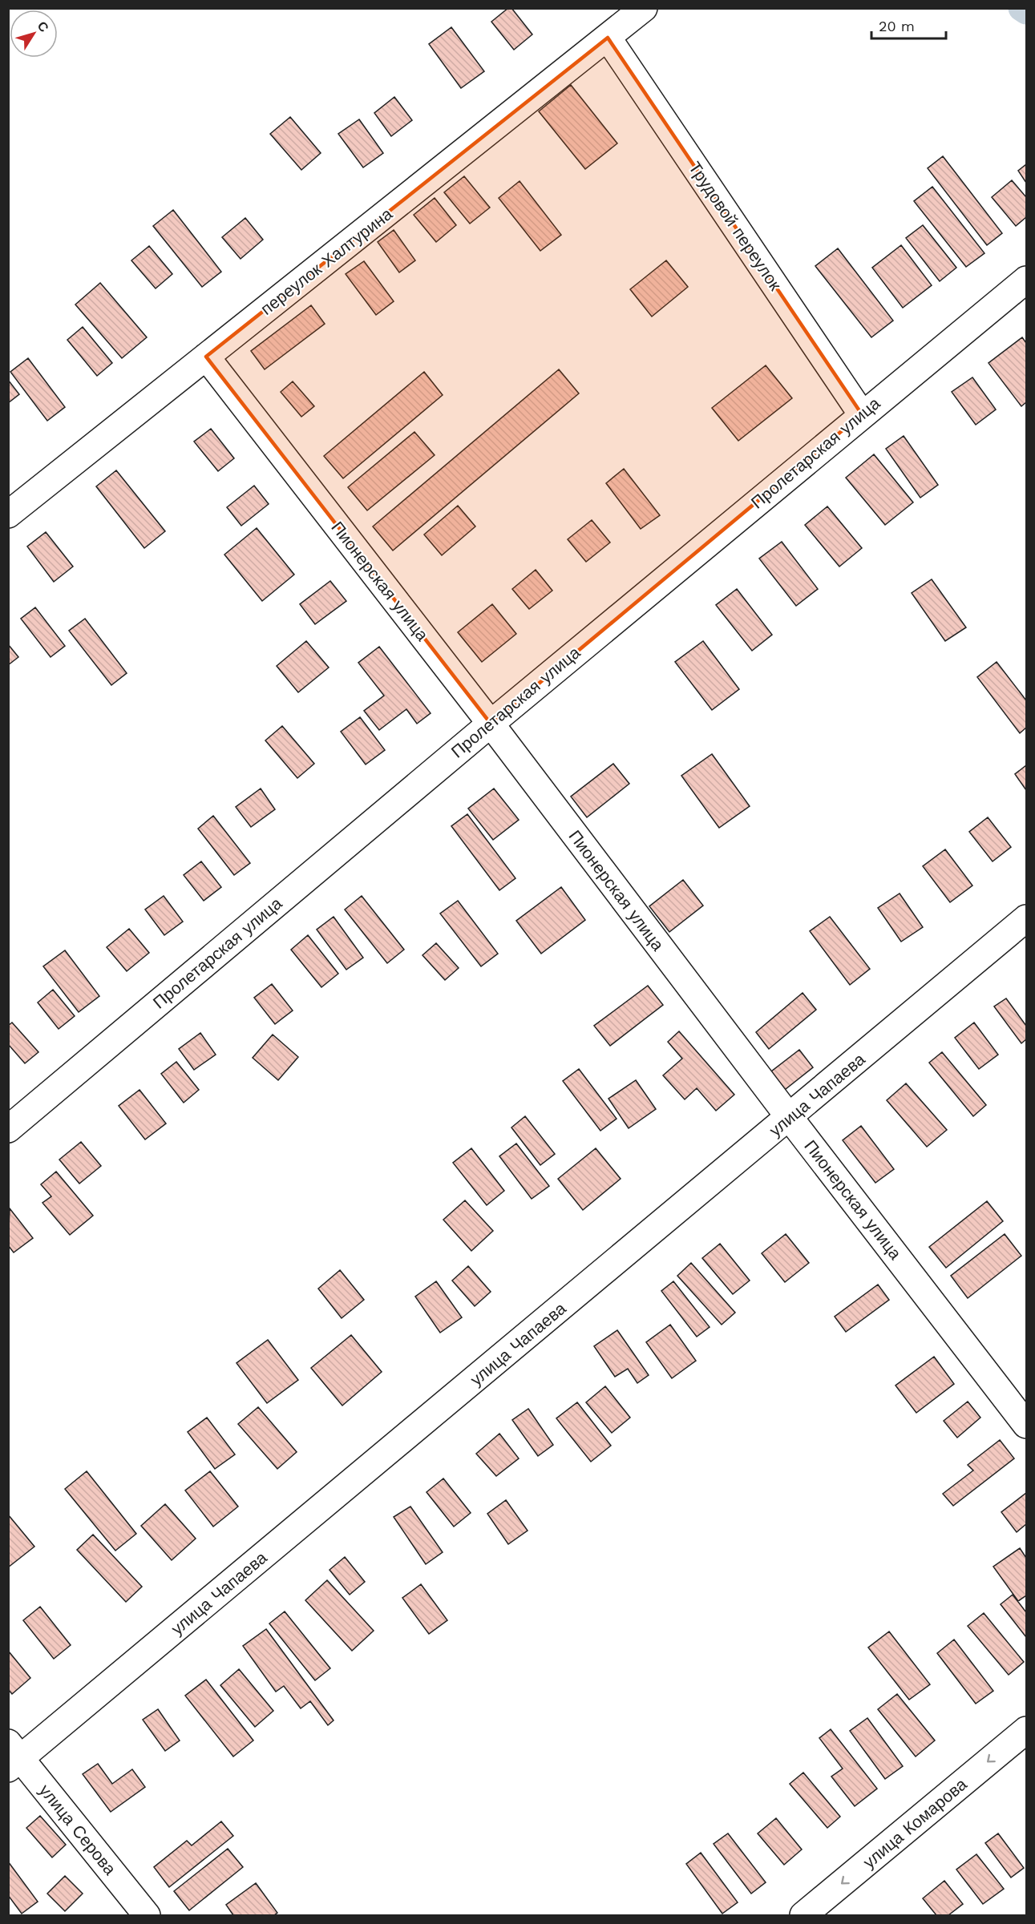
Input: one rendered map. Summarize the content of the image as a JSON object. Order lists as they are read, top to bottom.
{
  "streets": {
    "street": [
      "Трудовой переулок",
      "переулок Халтурина",
      "Пролетарская улица",
      "Пионерская улица",
      "улица Чапаева",
      "улица Комарова",
      "улица Серова"
    ]
  },
  "crossings": [
    ["Трудовой переулок", "переулок Халтурина"],
    ["Трудовой переулок", "Пролетарская улица"],
    ["переулок Халтурина", "Пионерская улица"],
    ["Пролетарская улица", "Пионерская улица"],
    ["Пионерская улица", "улица Чапаева"],
    ["улица Чапаева", "улица Серова"]
  ],
  "one_way": ["улица Комарова"],
  "scale_bar": "20 m",
  "north": "top right"
}
